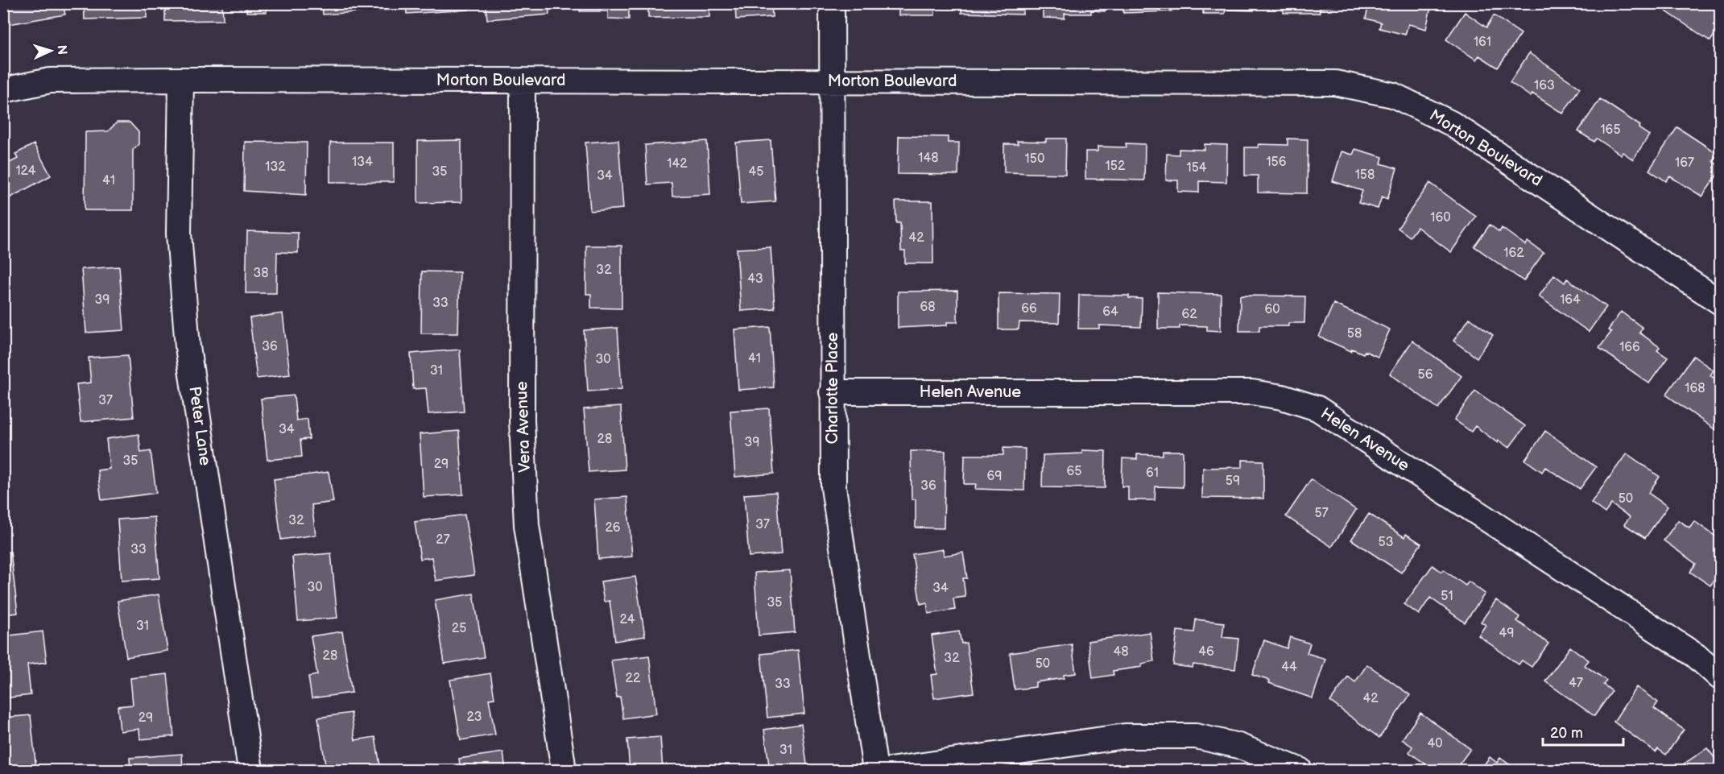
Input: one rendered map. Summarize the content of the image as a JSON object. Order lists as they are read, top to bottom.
{
  "streets": {
    "street": [
      "Morton Boulevard",
      "Charlotte Place",
      "Helen Avenue",
      "Peter Lane",
      "Vera Avenue"
    ]
  },
  "crossings": [
    ["Morton Boulevard", "Charlotte Place"],
    ["Morton Boulevard", "Peter Lane"],
    ["Morton Boulevard", "Vera Avenue"],
    ["Charlotte Place", "Helen Avenue"]
  ],
  "house_numbers": [
    "161",
    "163",
    "165",
    "148",
    "150",
    "134",
    "156",
    "167",
    "142",
    "152",
    "132",
    "154",
    "124",
    "35",
    "45",
    "158",
    "34",
    "41",
    "160",
    "42",
    "162",
    "32",
    "38",
    "43",
    "39",
    "164",
    "33",
    "68",
    "66",
    "60",
    "64",
    "62",
    "58",
    "36",
    "166",
    "41",
    "30",
    "31",
    "56",
    "168",
    "37",
    "34",
    "28",
    "39",
    "35",
    "29",
    "65",
    "61",
    "69",
    "59",
    "36",
    "50",
    "57",
    "32",
    "37",
    "26",
    "27",
    "53",
    "33",
    "30",
    "34",
    "51",
    "35",
    "24",
    "31",
    "25",
    "49",
    "48",
    "46",
    "28",
    "32",
    "50",
    "44",
    "22",
    "47",
    "33",
    "42",
    "23",
    "29",
    "40",
    "31"
  ],
  "scale_bar": "20 m",
  "north": "right"
}
